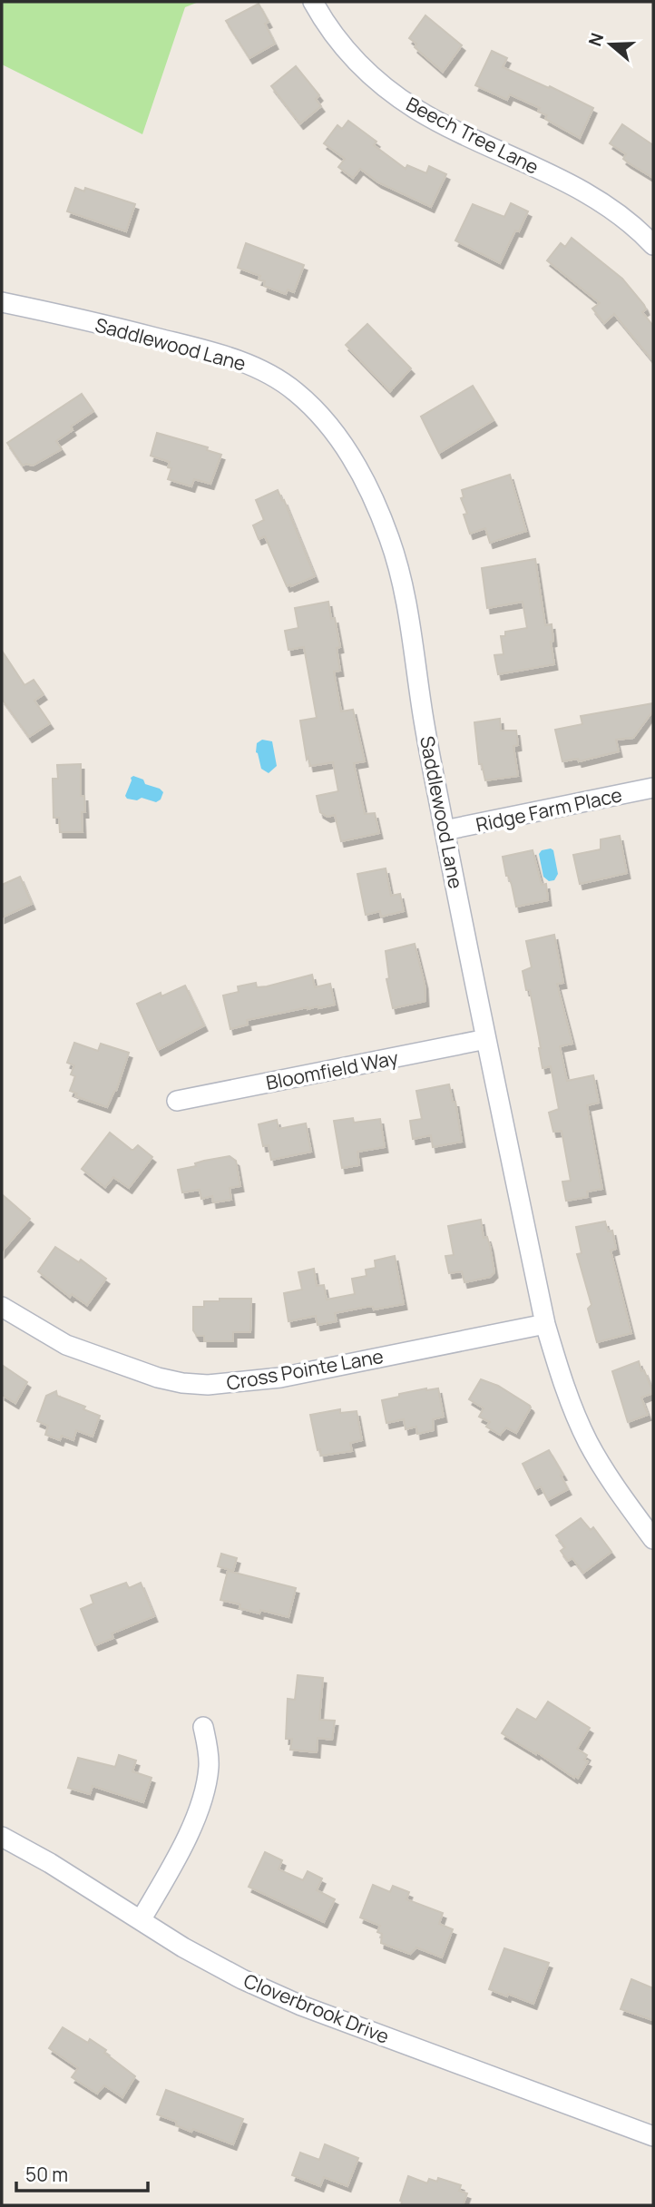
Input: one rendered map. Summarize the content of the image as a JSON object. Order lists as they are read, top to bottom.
{
  "streets": {
    "street": [
      "Beech Tree Lane",
      "Saddlewood Lane",
      "Ridge Farm Place",
      "Bloomfield Way",
      "Cross Pointe Lane",
      "Cloverbrook Drive"
    ]
  },
  "crossings": [
    ["Saddlewood Lane", "Ridge Farm Place"],
    ["Saddlewood Lane", "Bloomfield Way"],
    ["Saddlewood Lane", "Cross Pointe Lane"]
  ],
  "scale_bar": "50 m",
  "north": "left"
}
